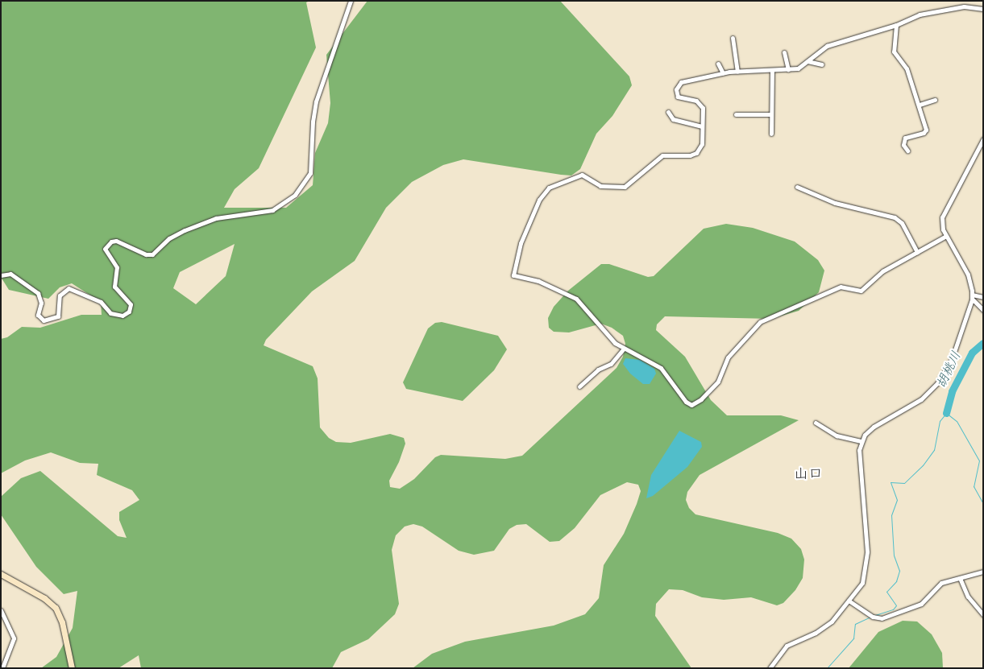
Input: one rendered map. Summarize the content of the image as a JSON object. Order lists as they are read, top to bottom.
{
  "districts": ["山口"],
  "water": ["胡桃川"]
}
